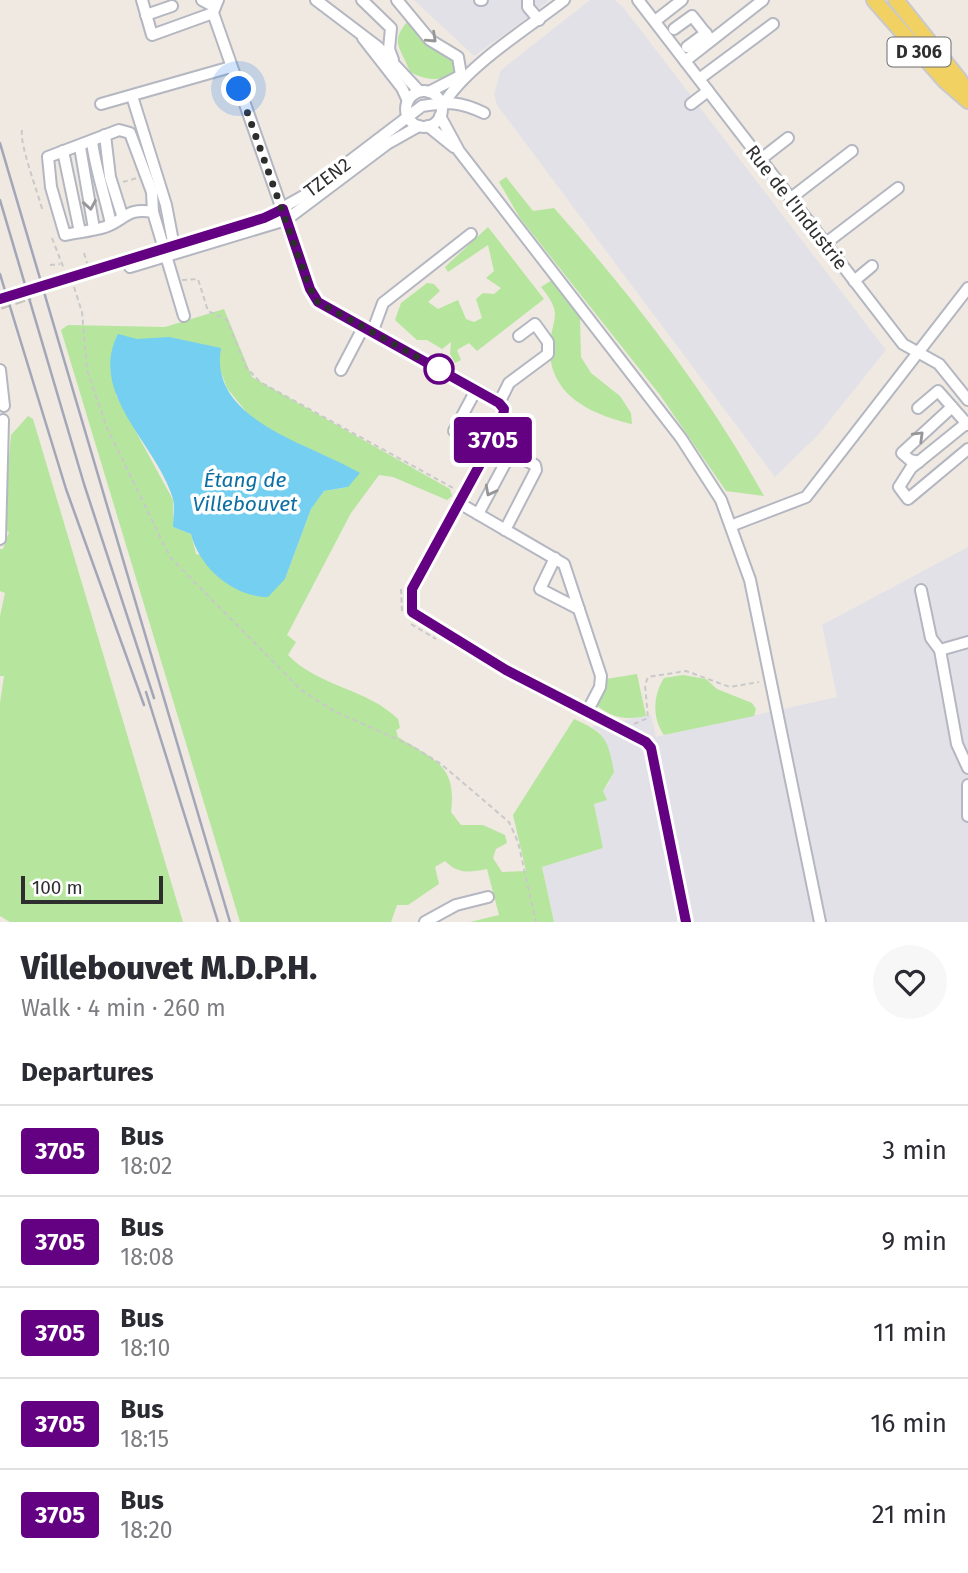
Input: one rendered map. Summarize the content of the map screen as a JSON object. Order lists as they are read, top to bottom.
{
  "streets": {
    "main road": ["D 306"],
    "street": ["TZEN2", "Rue de l'Industrie"]
  },
  "water": ["Étang de Villebouvet"],
  "lines": ["bus line 3705"],
  "scale_bar": "100 m",
  "page": {
    "on_map": "3705",
    "scale": "100 m",
    "heading": [
      ["Villebouvet M.D.P.H.", "Walk · 4 min · 260 m"],
      "Departures"
    ],
    "list": [
      {
        "mark": "3705",
        "name": "Bus",
        "note": "18:02",
        "value": "3 min"
      },
      {
        "mark": "3705",
        "name": "Bus",
        "note": "18:08",
        "value": "9 min"
      },
      {
        "mark": "3705",
        "name": "Bus",
        "note": "18:10",
        "value": "11 min"
      },
      {
        "mark": "3705",
        "name": "Bus",
        "note": "18:15",
        "value": "16 min"
      },
      {
        "mark": "3705",
        "name": "Bus",
        "note": "18:20",
        "value": "21 min"
      }
    ]
  }
}
